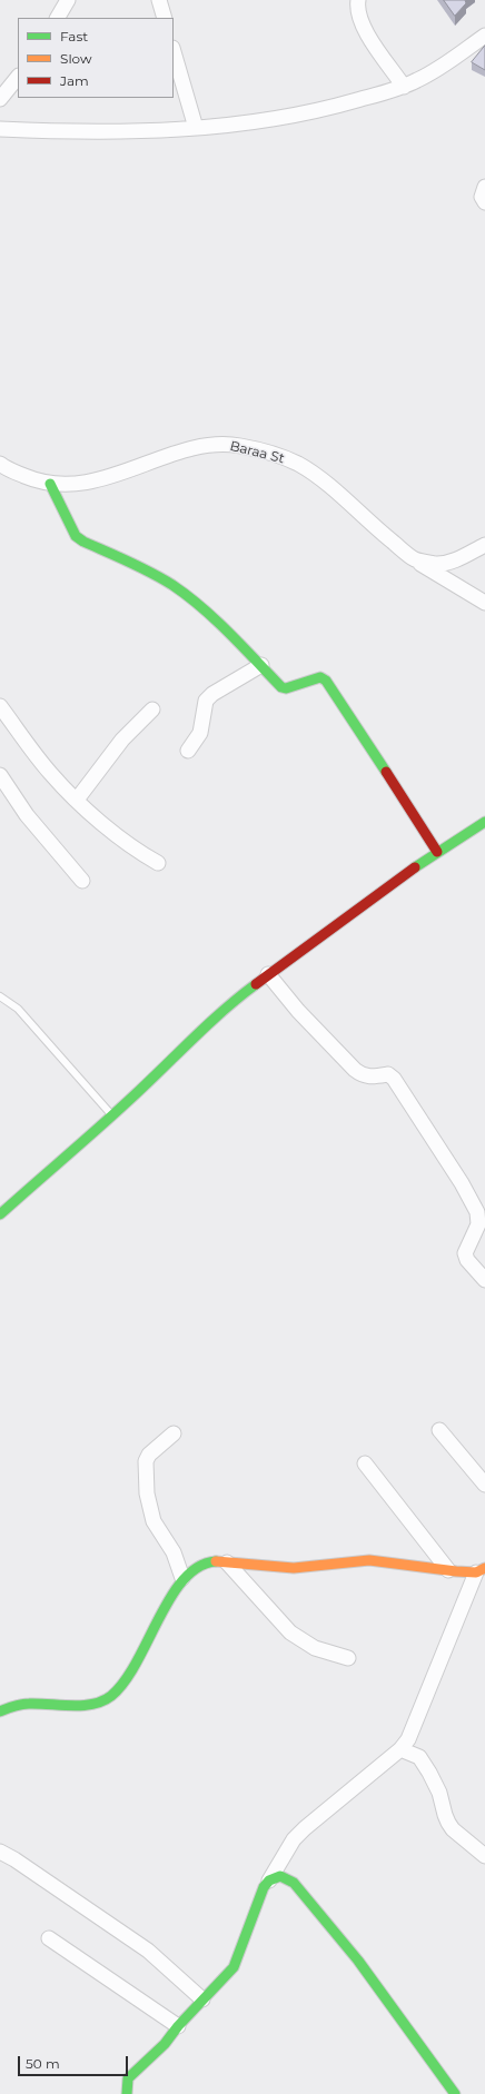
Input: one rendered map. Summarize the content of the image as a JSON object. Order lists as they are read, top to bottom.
{
  "streets": {
    "street": ["Baraa St"]
  },
  "legend": ["Fast", "Slow", "Jam"],
  "scale_bar": "50 m"
}
